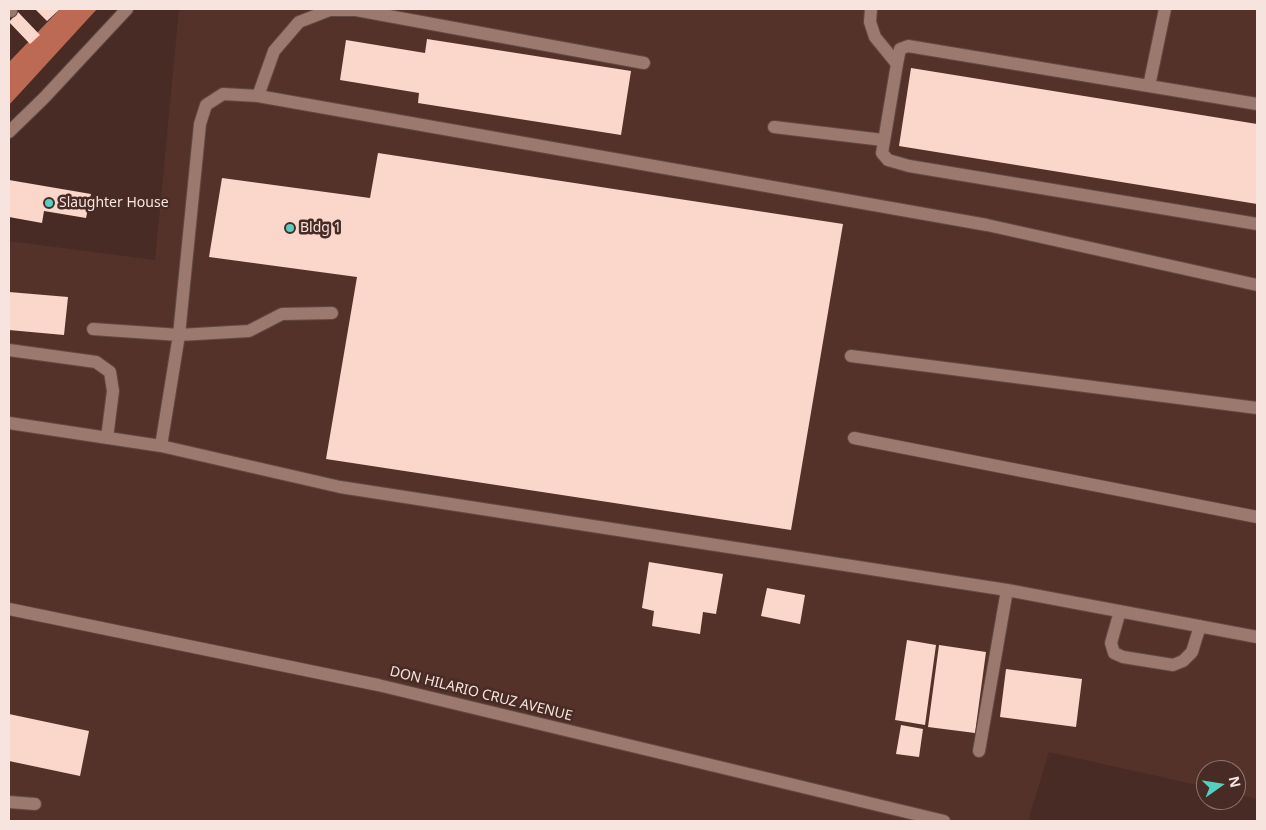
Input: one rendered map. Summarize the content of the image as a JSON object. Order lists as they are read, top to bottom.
{
  "streets": {
    "street": ["DON HILARIO CRUZ AVENUE"]
  },
  "places": ["Slaughter House", "Bldg 1"],
  "north": "right"
}
